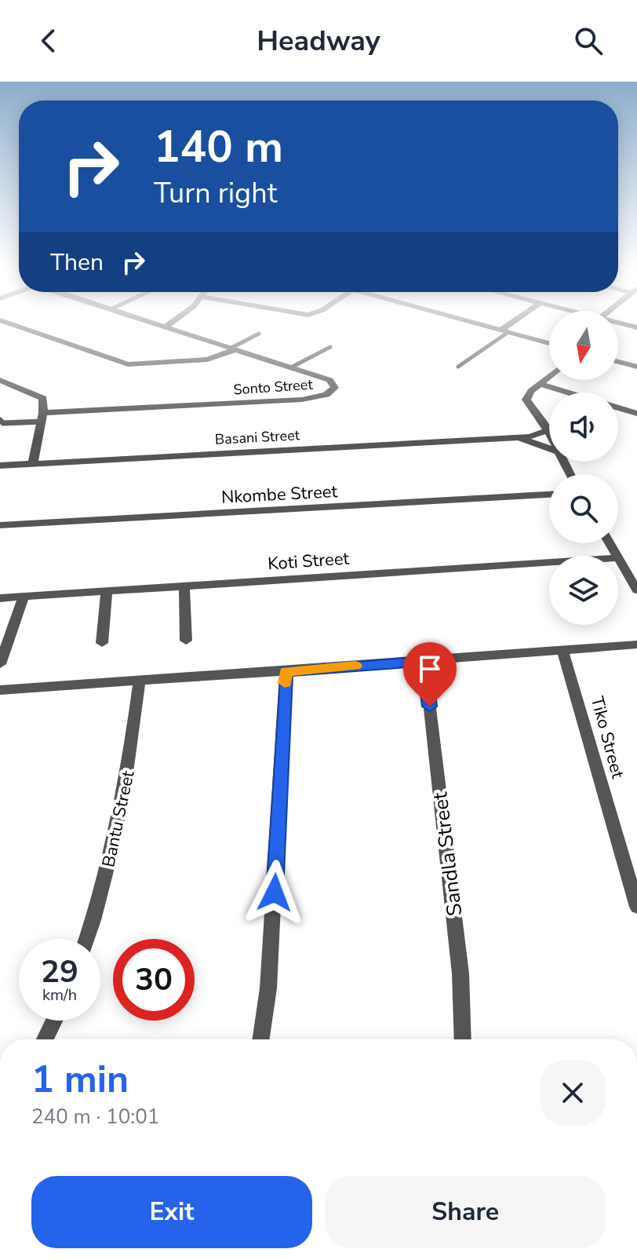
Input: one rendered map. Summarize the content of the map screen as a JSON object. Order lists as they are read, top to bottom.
{
  "streets": {
    "street": [
      "Sonto Street",
      "Basani Street",
      "Nkombe Street",
      "Koti Street",
      "Tiko Street",
      "Bantu Street",
      "Sandla Street"
    ]
  },
  "north": "bottom",
  "page": {
    "header": "Headway",
    "turn": ["140 m", "Turn right"],
    "then": "Then",
    "speed": "29 km/h",
    "limit": "30",
    "heading": ["1 min", "240 m · 10:01"],
    "buttons": ["Exit", "Share"]
  }
}
